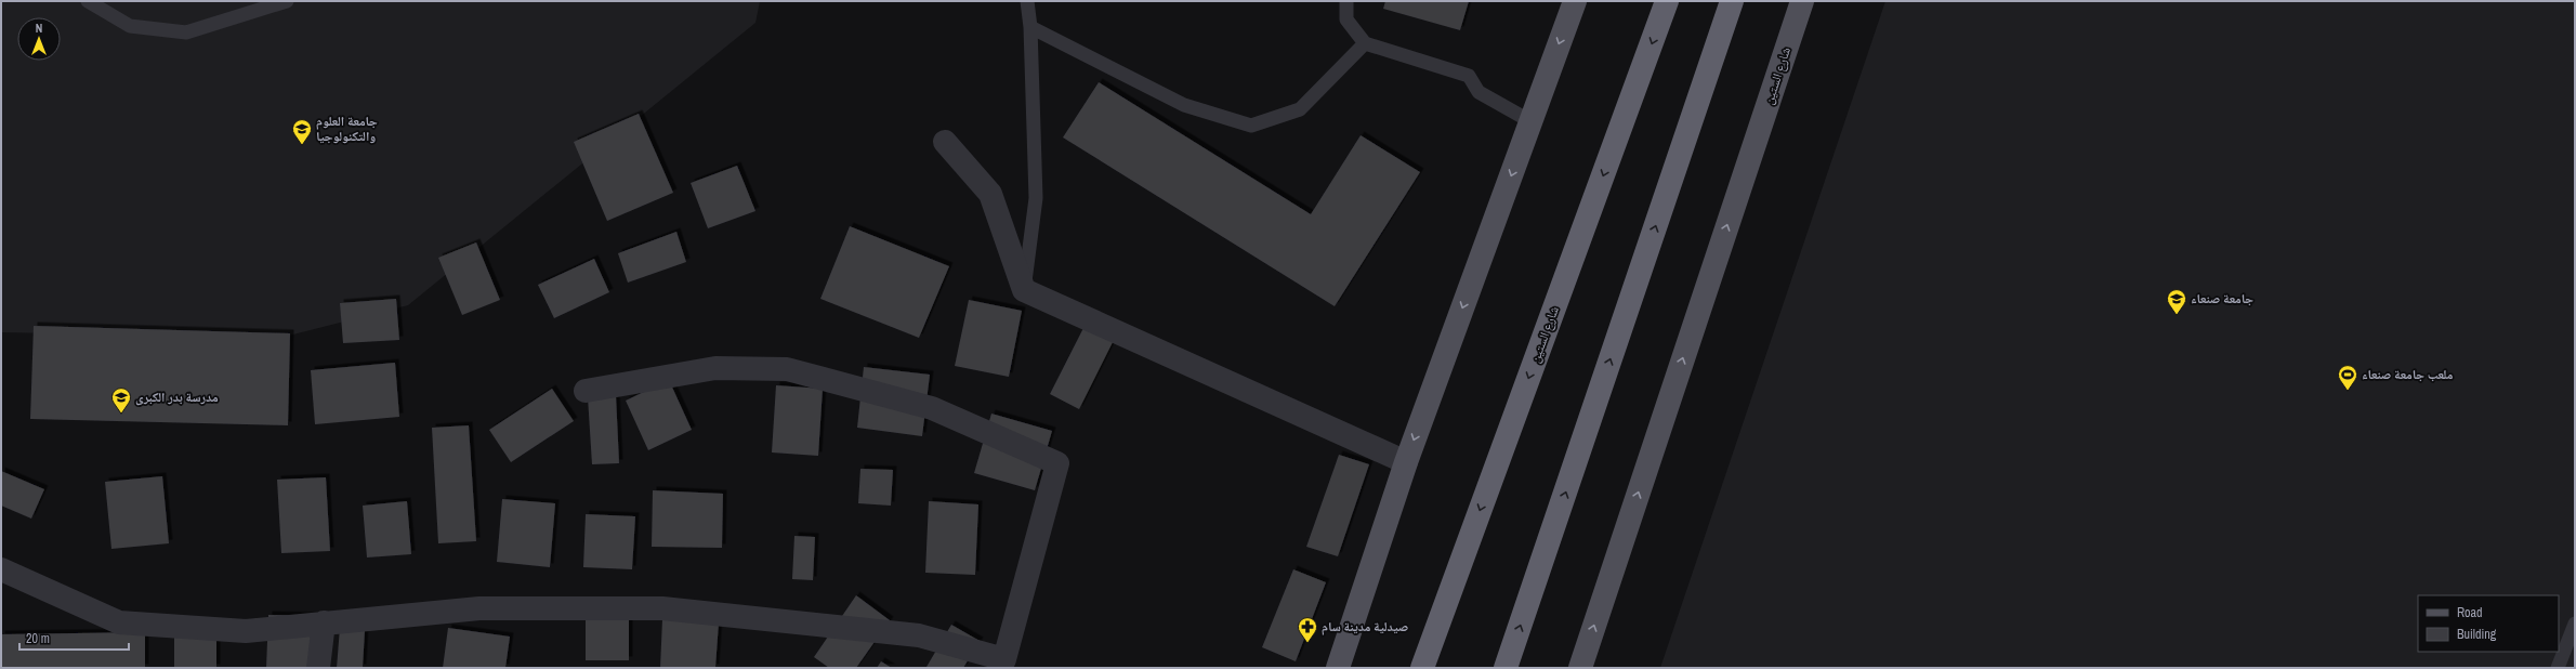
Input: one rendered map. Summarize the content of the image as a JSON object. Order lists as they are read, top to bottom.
{
  "streets": {
    "highway": ["شارع الستين"]
  },
  "places": {
    "school or university": ["جامعة العلوم والتكنولوجيا", "جامعة صنعاء", "مدرسة بدر الكبرى"],
    "sports": ["ملعب جامعة صنعاء"],
    "pharmacy": ["صيدلية مدينة سام"]
  },
  "legend": ["Road", "Building"],
  "scale_bar": "20 m",
  "north": "top"
}
